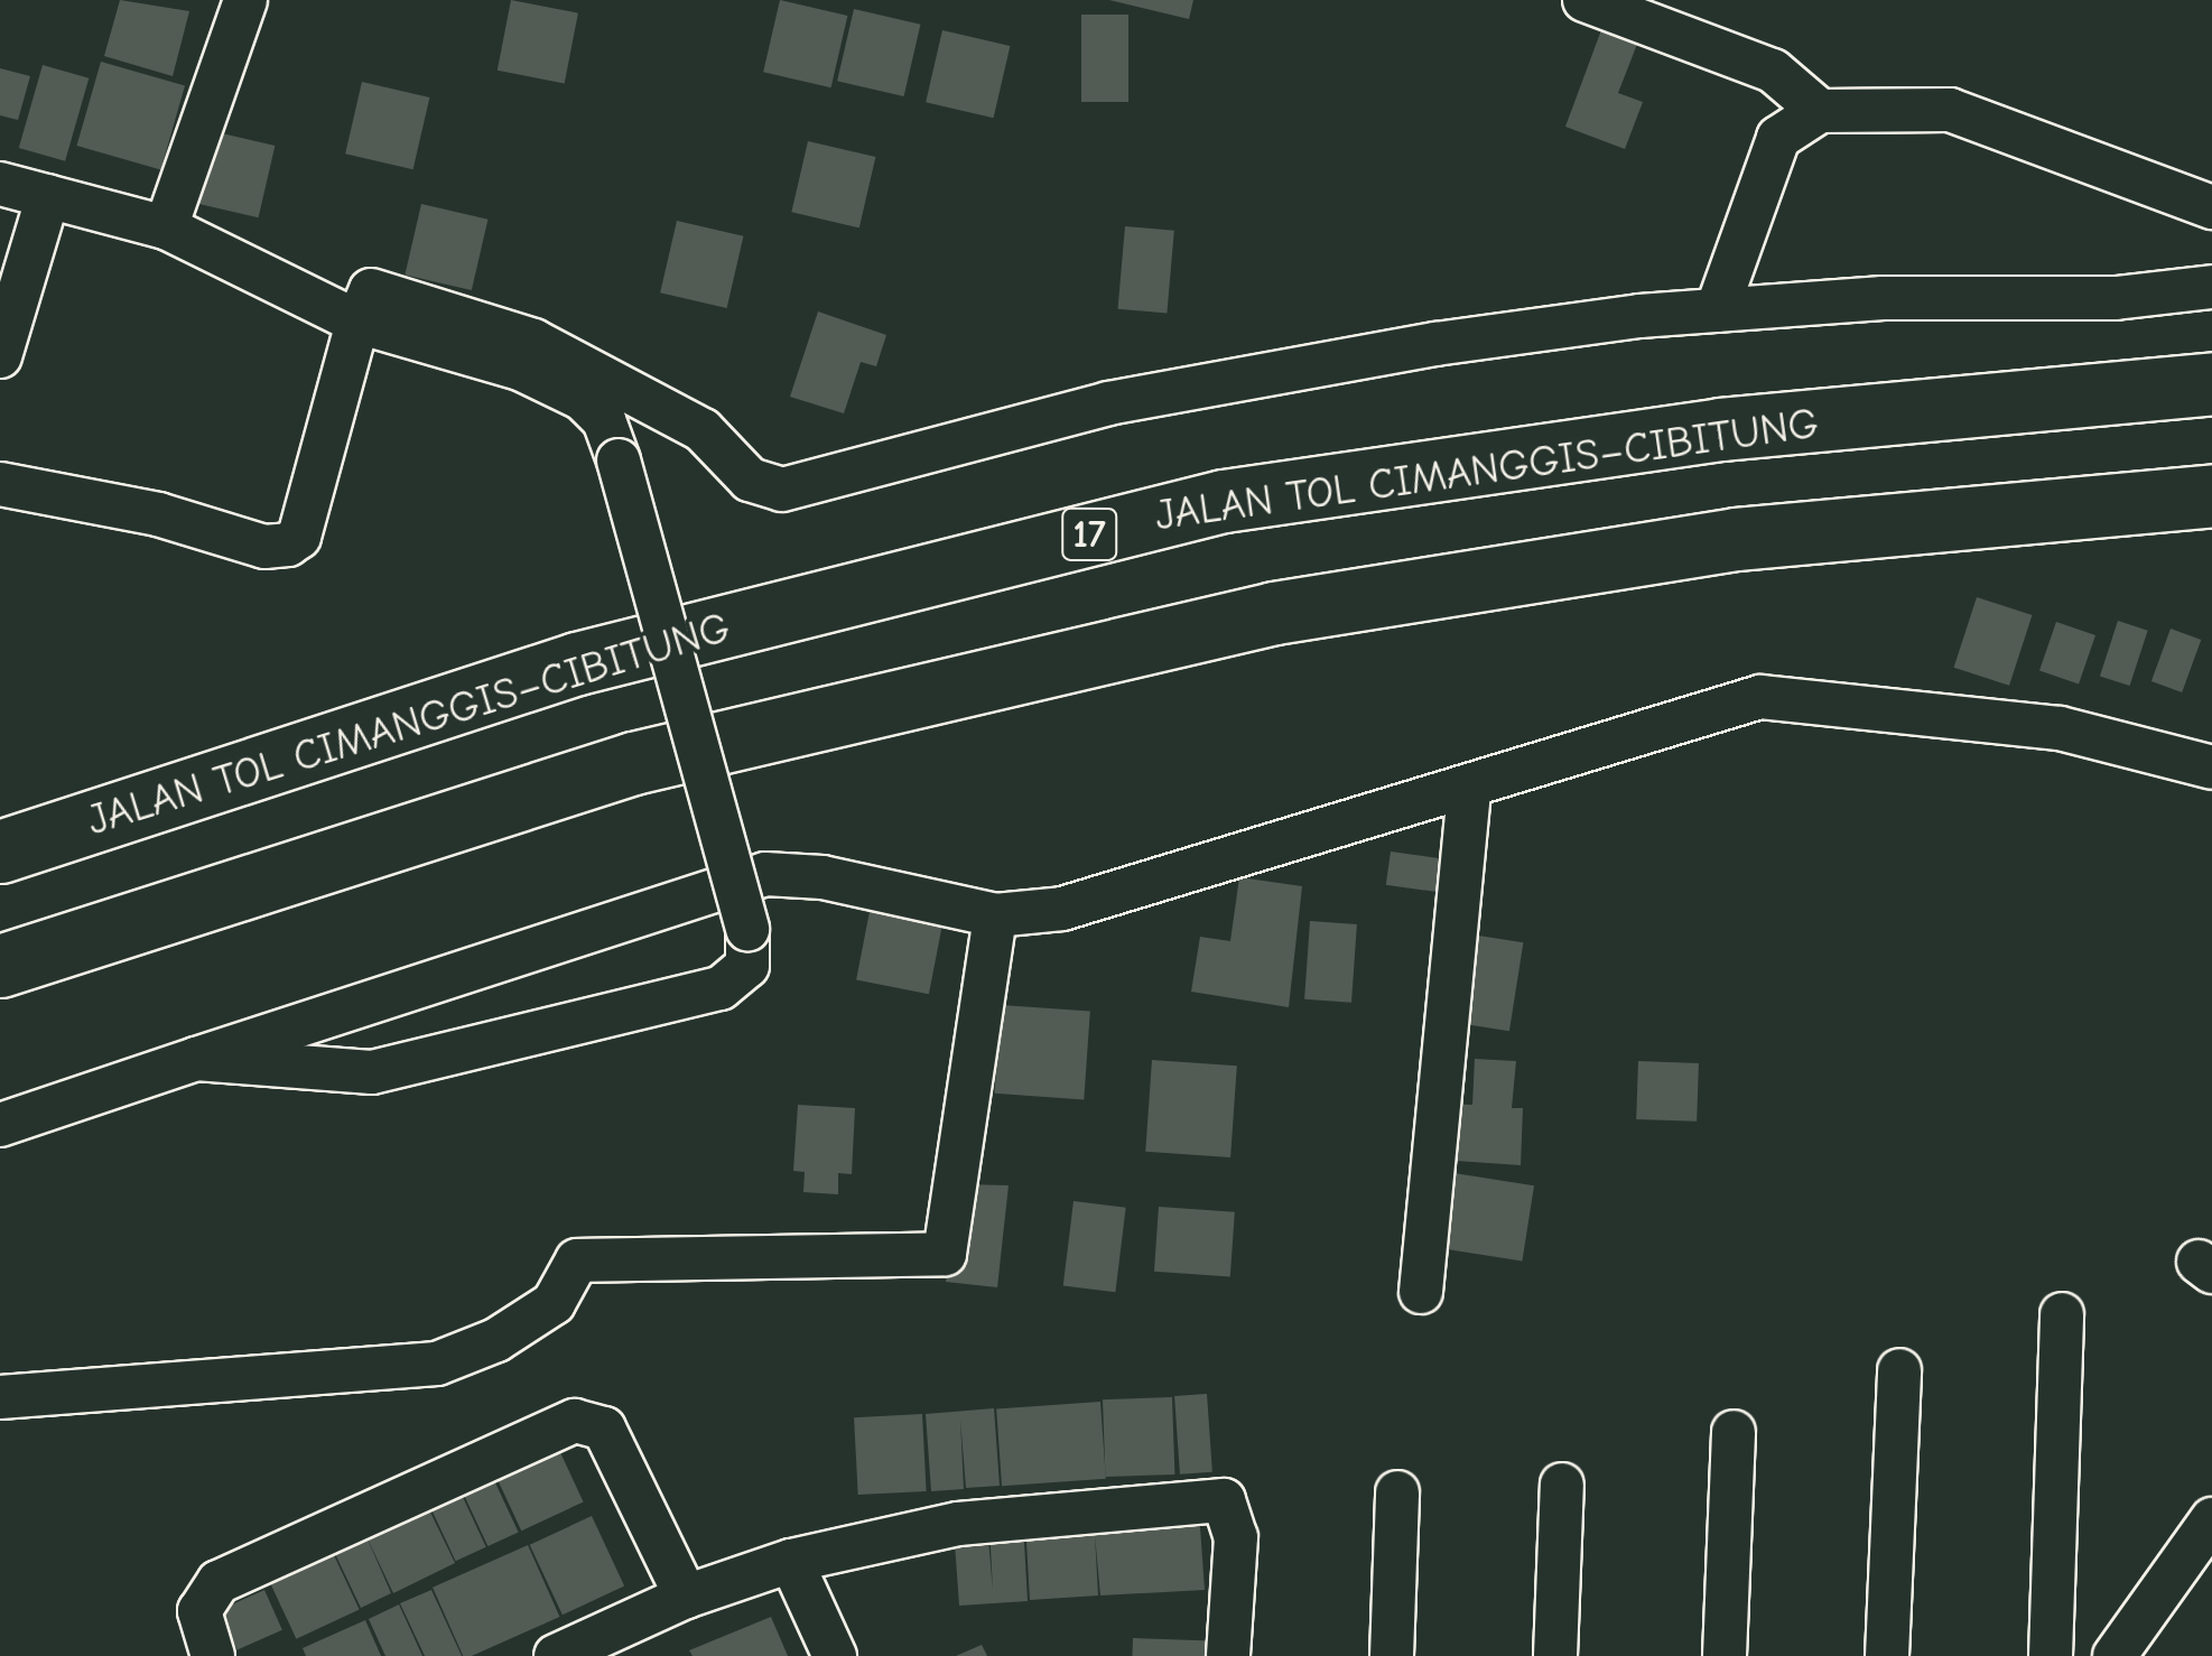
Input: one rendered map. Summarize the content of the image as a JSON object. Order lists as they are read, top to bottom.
{
  "streets": {
    "highway": ["JALAN TOL CIMANGGIS–CIBITUNG", "17"]
  }
}
